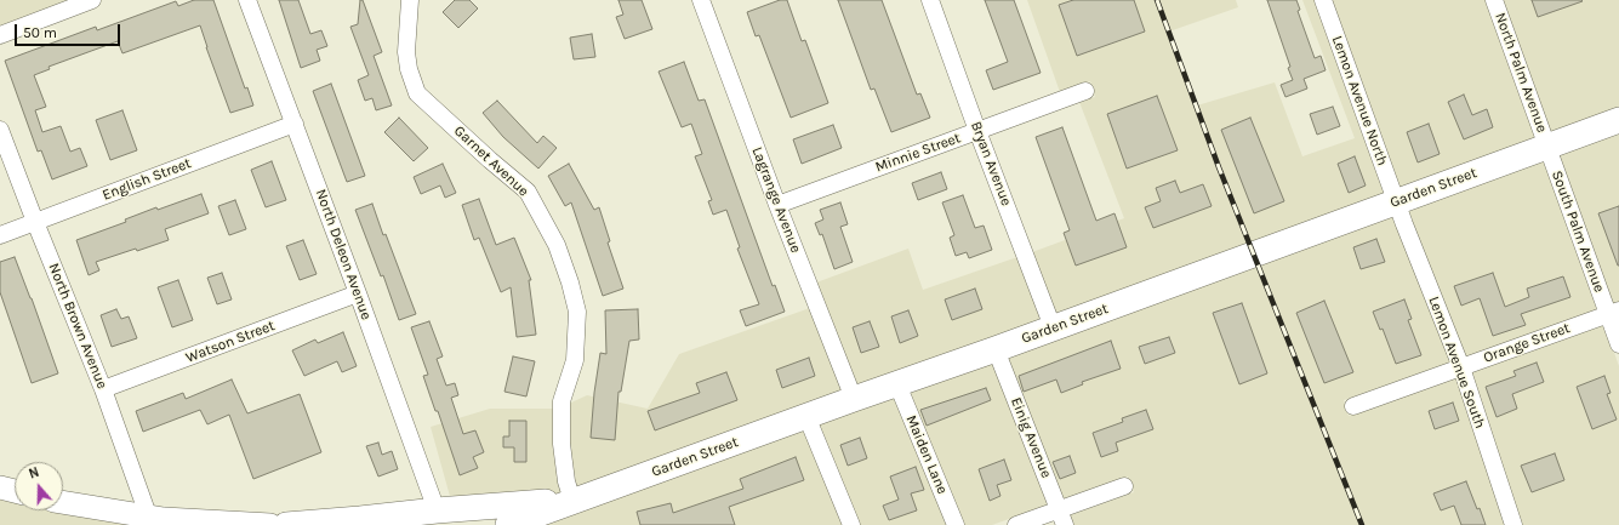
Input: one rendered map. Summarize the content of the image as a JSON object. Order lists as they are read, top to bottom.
{
  "streets": {
    "main road": ["Garden Street"],
    "street": [
      "North Palm Avenue",
      "Lemon Avenue North",
      "Minnie Street",
      "Garnet Avenue",
      "Bryan Avenue",
      "English Street",
      "Lagrange Avenue",
      "South Palm Avenue",
      "North Deleon Avenue",
      "North Brown Avenue",
      "Watson Street",
      "Orange Street",
      "Lemon Avenue South",
      "Einig Avenue",
      "Maiden Lane"
    ]
  },
  "crossings": [
    ["North Palm Avenue", "Garden Street"],
    ["North Palm Avenue", "South Palm Avenue"],
    ["Lemon Avenue North", "Garden Street"],
    ["Lemon Avenue North", "Lemon Avenue South"],
    ["Minnie Street", "Bryan Avenue"],
    ["Minnie Street", "Lagrange Avenue"],
    ["Garnet Avenue", "Garden Street"],
    ["Bryan Avenue", "Garden Street"],
    ["English Street", "North Deleon Avenue"],
    ["English Street", "North Brown Avenue"],
    ["Garden Street", "Lagrange Avenue"],
    ["Garden Street", "South Palm Avenue"],
    ["Garden Street", "Lemon Avenue South"],
    ["Garden Street", "Einig Avenue"],
    ["Garden Street", "Maiden Lane"],
    ["South Palm Avenue", "Orange Street"],
    ["North Deleon Avenue", "Watson Street"],
    ["North Brown Avenue", "Watson Street"],
    ["Orange Street", "Lemon Avenue South"]
  ],
  "scale_bar": "50 m",
  "north": "top"
}
